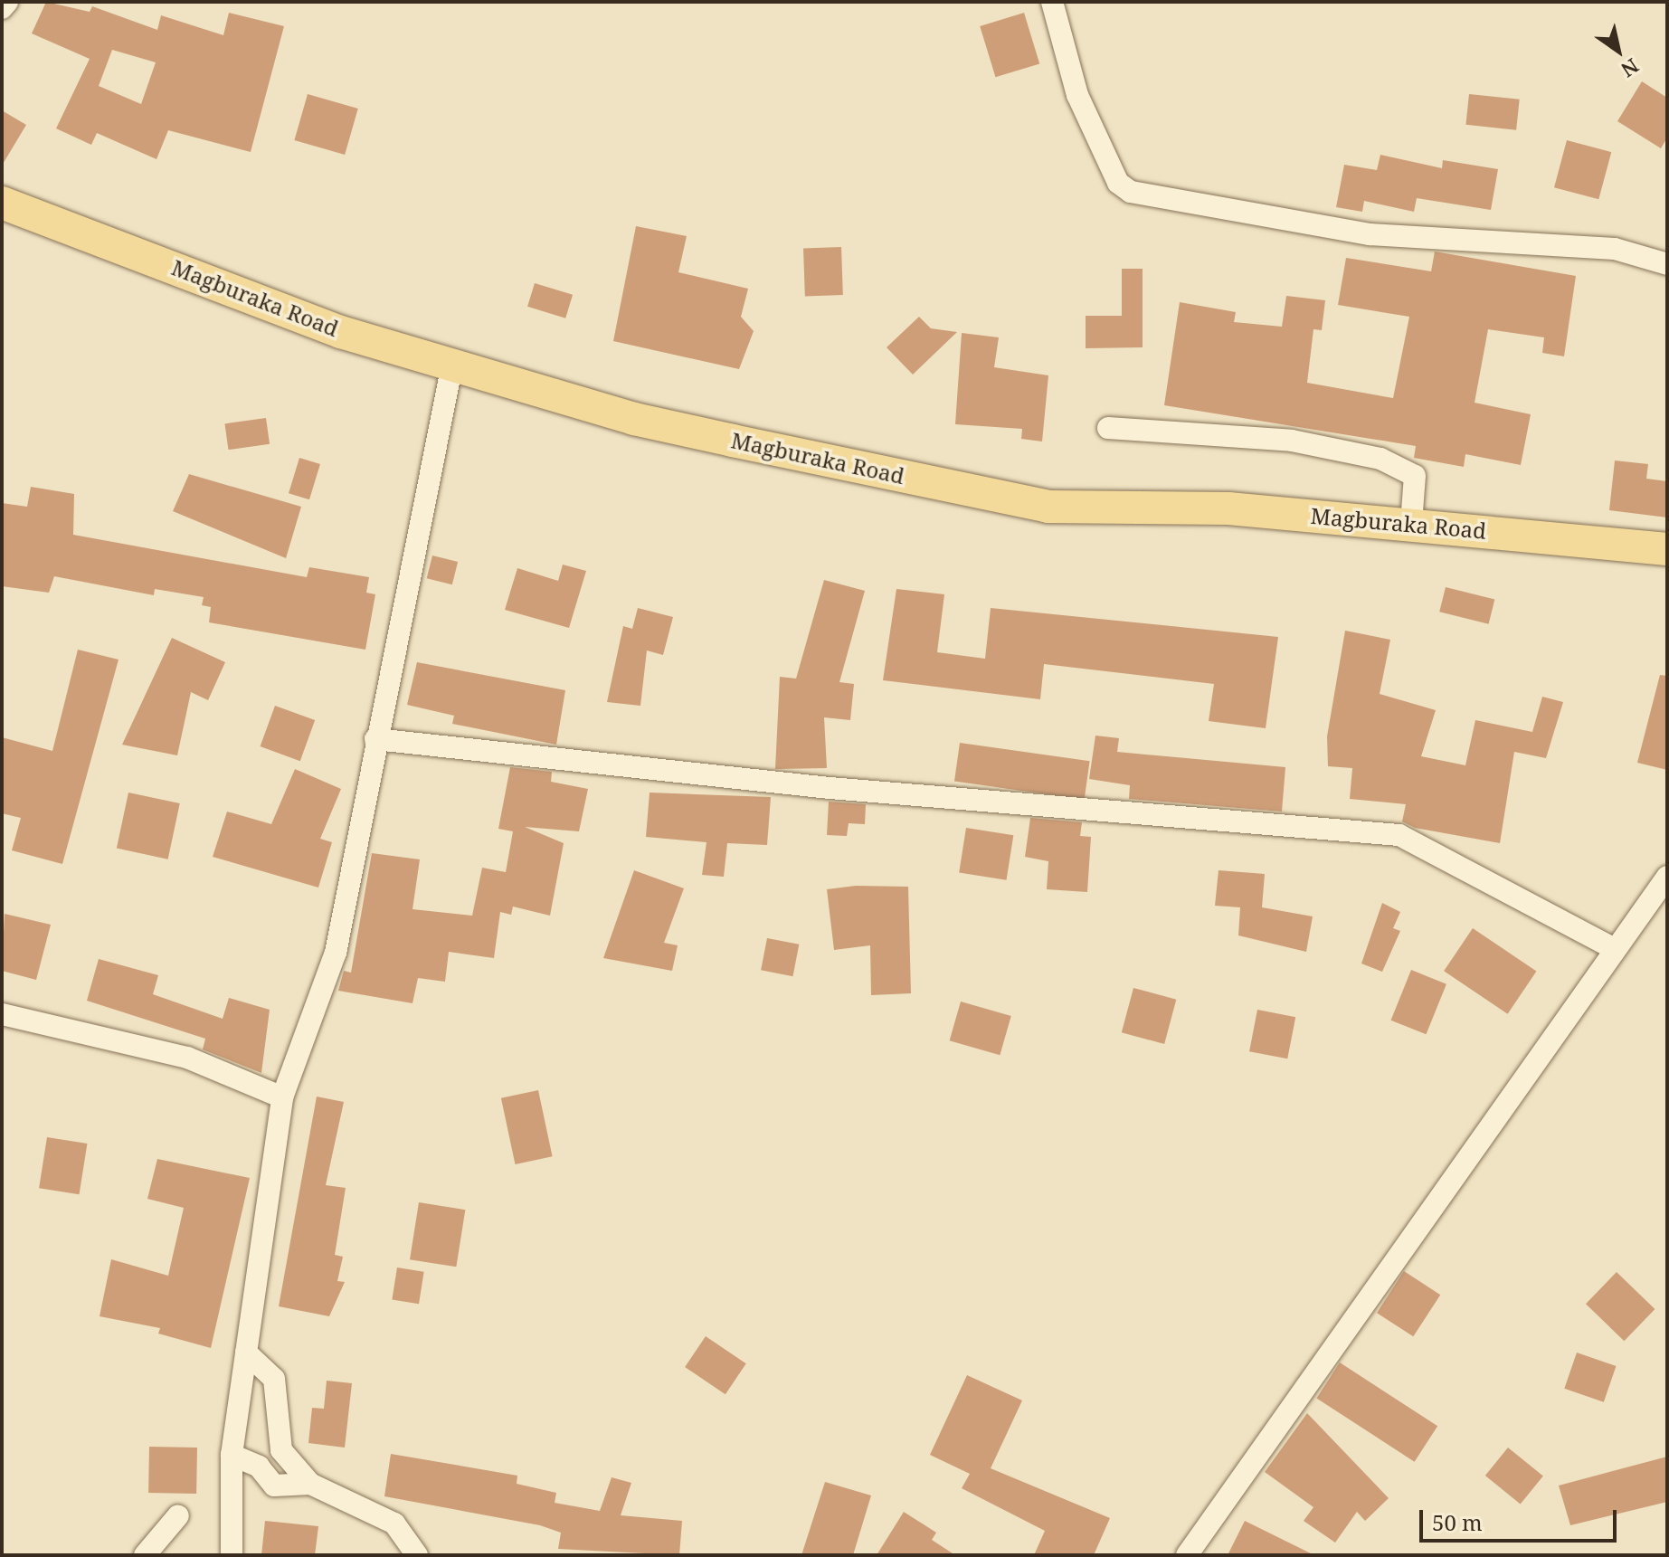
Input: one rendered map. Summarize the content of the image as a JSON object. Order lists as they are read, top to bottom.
{
  "streets": {
    "main road": ["Magburaka Road"]
  },
  "scale_bar": "50 m",
  "north": "bottom right"
}
